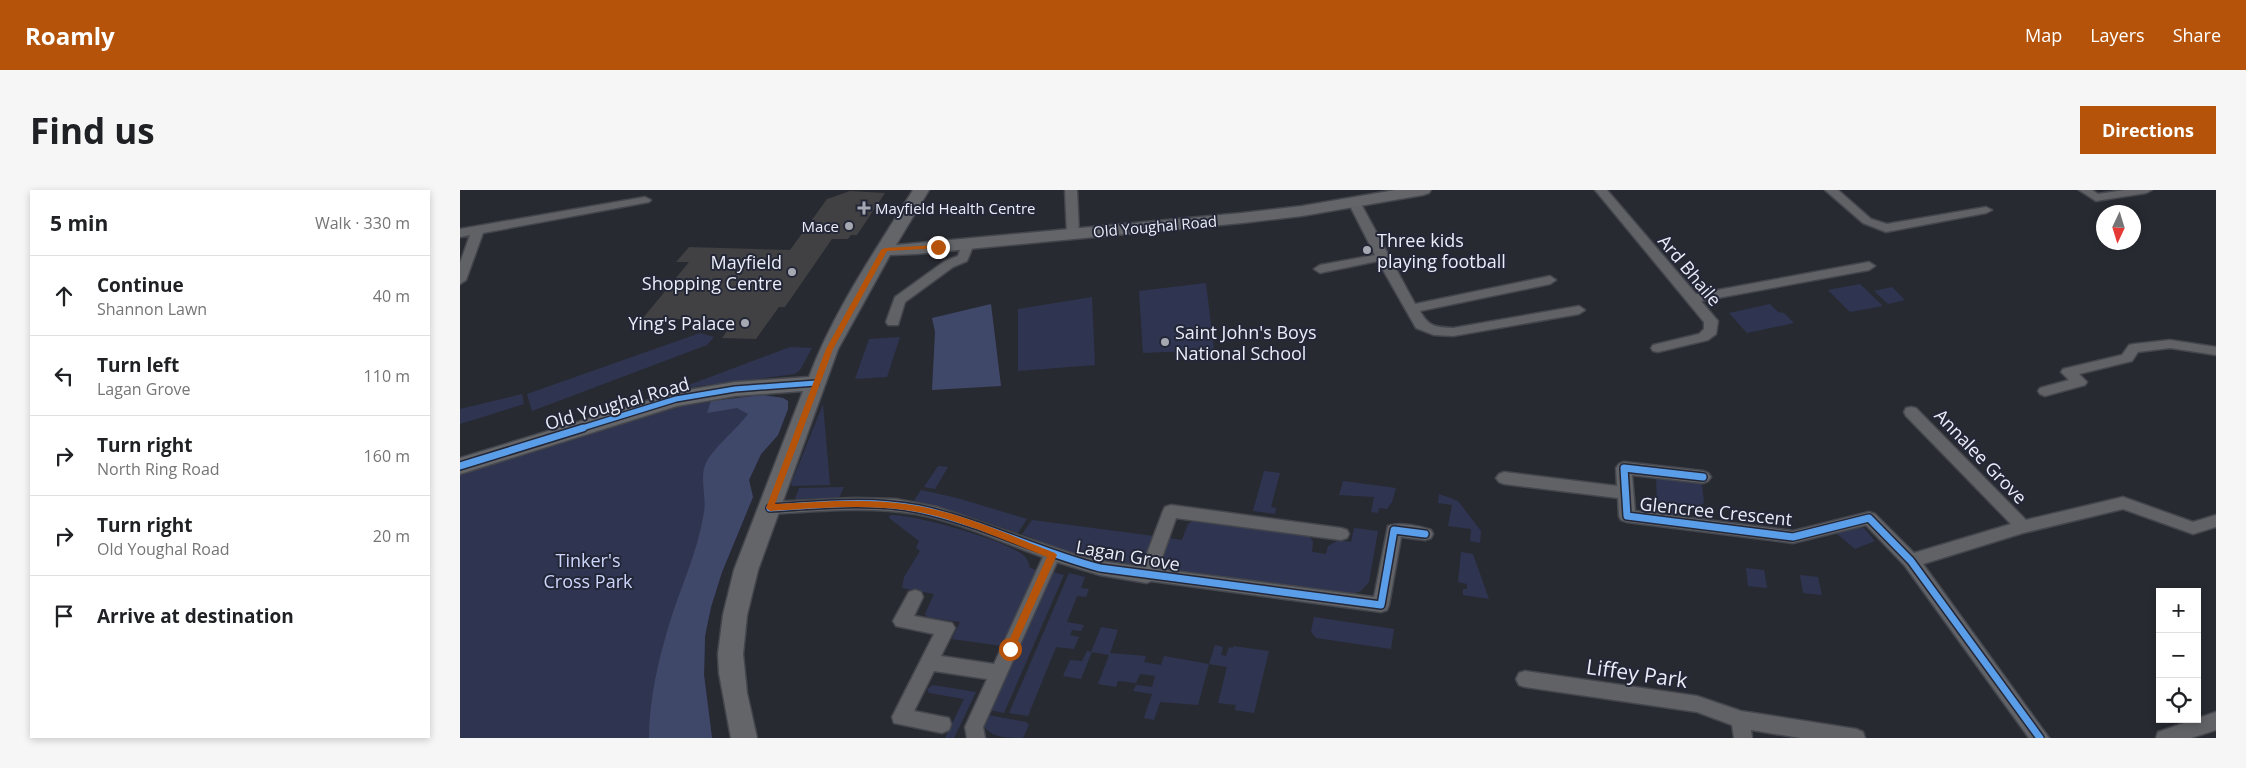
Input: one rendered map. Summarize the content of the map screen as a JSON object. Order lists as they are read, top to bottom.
{
  "streets": {
    "main road": ["Old Youghal Road"],
    "street": [
      "Ard Bhaile",
      "Annalee Grove",
      "Glencree Crescent",
      "Lagan Grove",
      "Liffey Park"
    ]
  },
  "crossings": [
    ["Annalee Grove", "Glencree Crescent"]
  ],
  "parks": ["Tinker's Cross Park"],
  "places": {
    "health": ["Mayfield Health Centre"],
    "other": [
      "Mace",
      "Three kids playing football",
      "Mayfield Shopping Centre",
      "Ying's Palace",
      "Saint John's Boys National School"
    ]
  },
  "north": "bottom",
  "page": {
    "header": "Roamly",
    "nav": ["Map", "Layers", "Share"],
    "buttons": "Directions",
    "title": "Find us",
    "heading": ["5 min", "Walk · 330 m"],
    "list": [
      ["Continue", "Shannon Lawn", "40 m"],
      ["Turn left", "Lagan Grove", "110 m"],
      ["Turn right", "North Ring Road", "160 m"],
      ["Turn right", "Old Youghal Road", "20 m"],
      "Arrive at destination"
    ],
    "map_buttons": ["+", "−"]
  }
}
